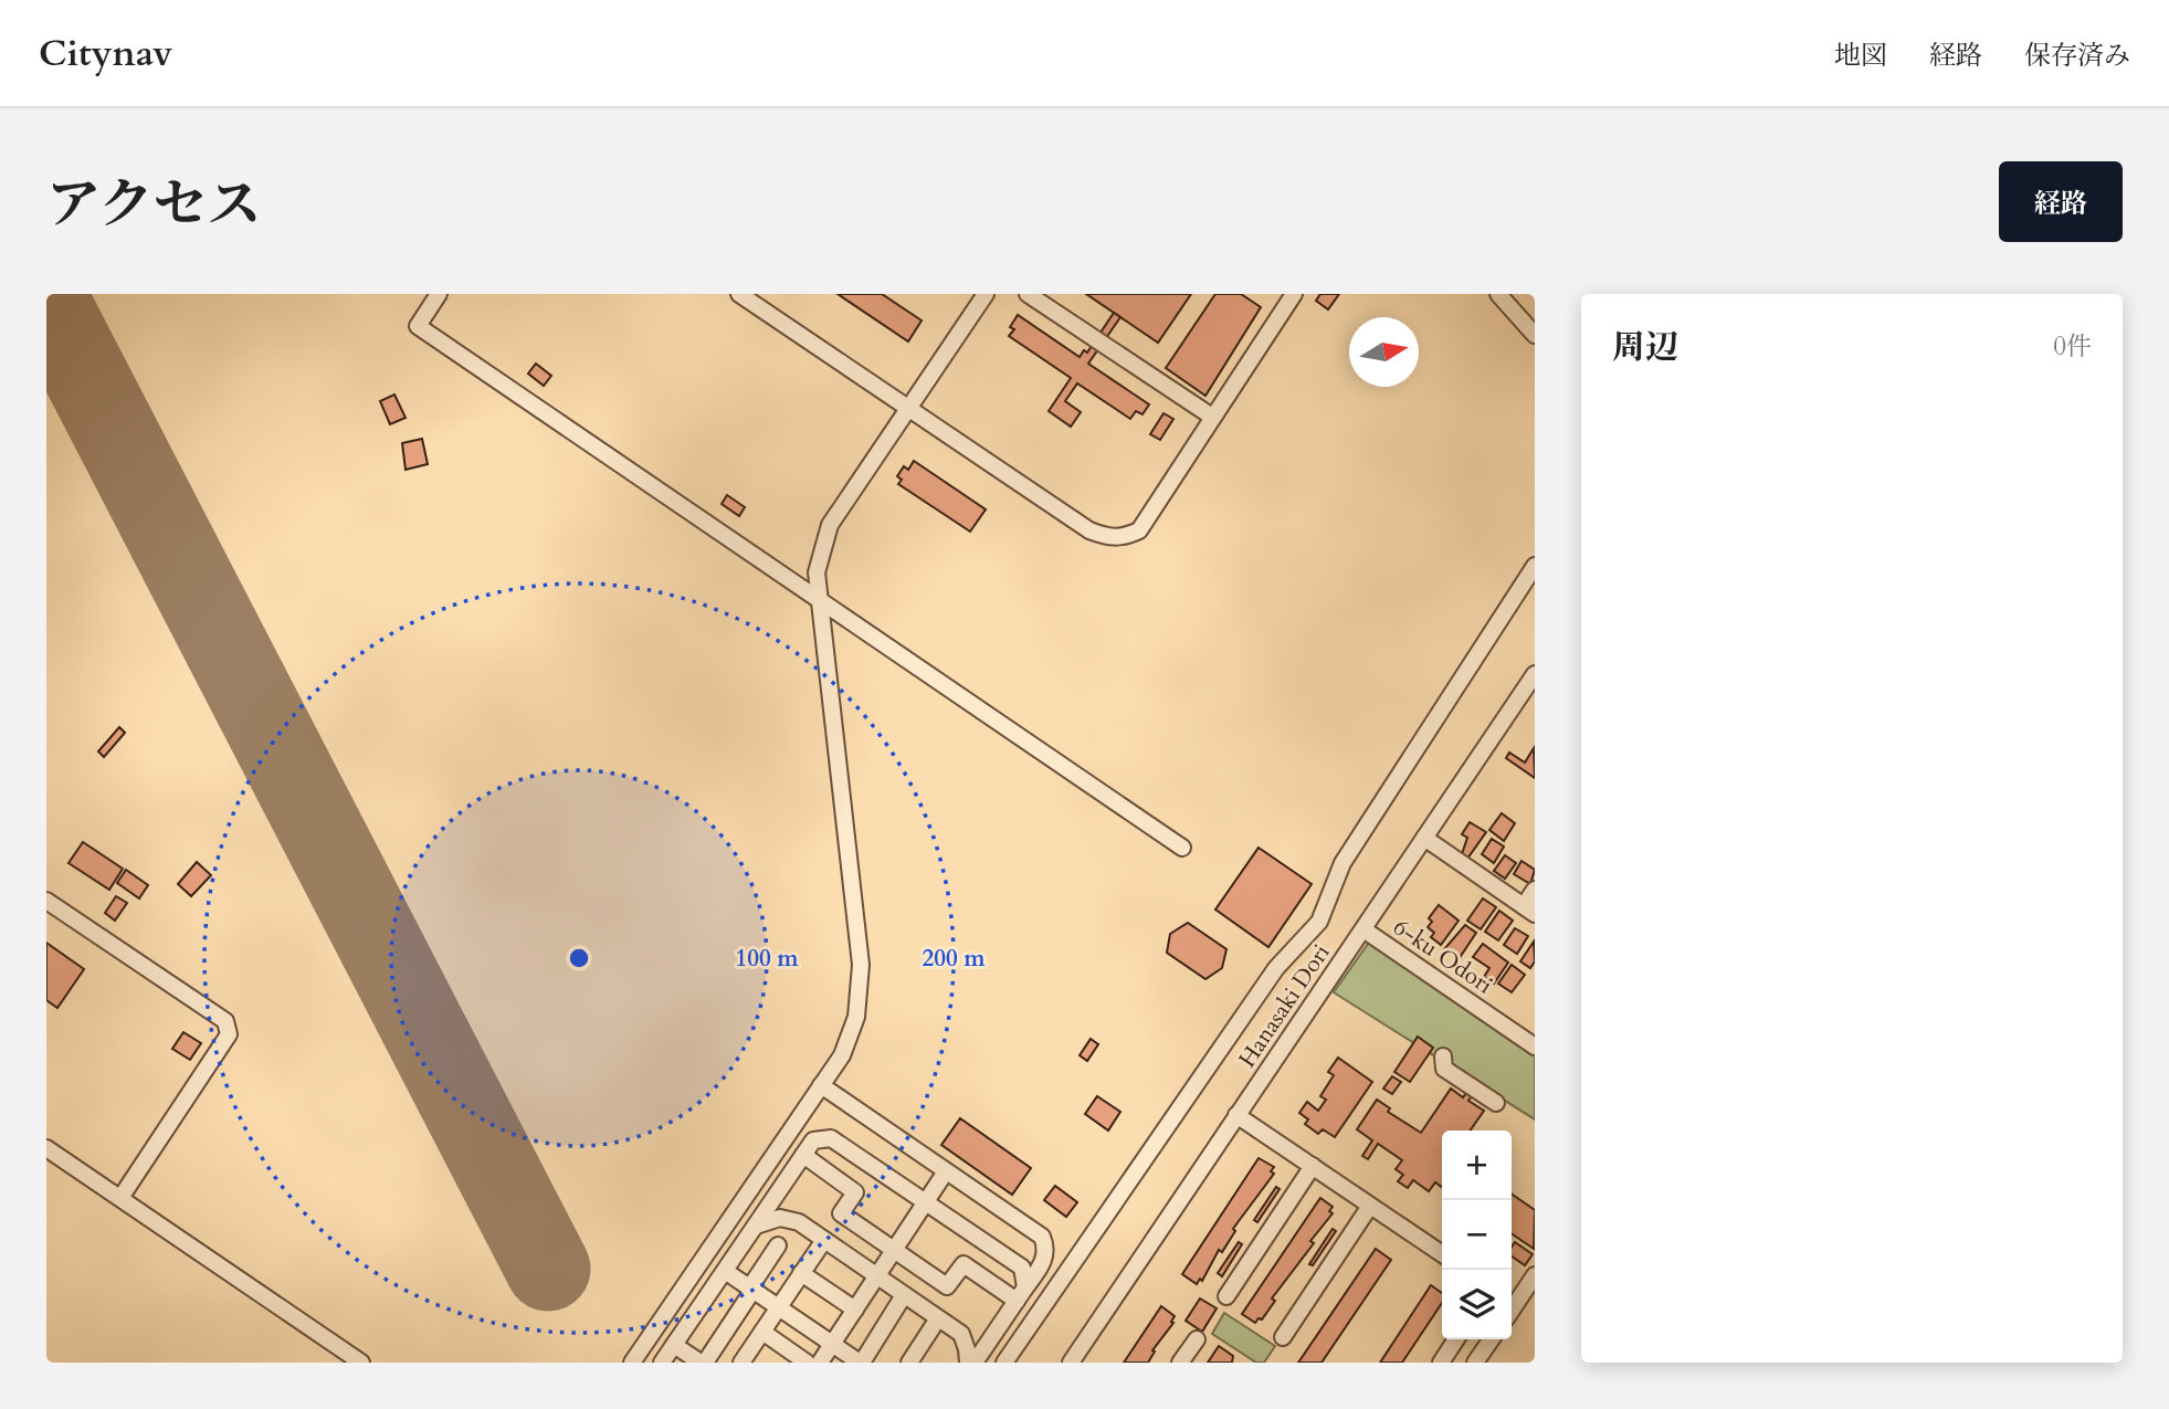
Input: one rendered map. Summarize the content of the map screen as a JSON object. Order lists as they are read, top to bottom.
{
  "streets": {
    "street": ["6-ku Odori", "Hanasaki Dori"]
  },
  "crossings": [
    ["6-ku Odori", "Hanasaki Dori"]
  ],
  "north": "right",
  "page": {
    "header": "Citynav",
    "nav": ["地図", "経路", "保存済み"],
    "title": "アクセス",
    "buttons": "経路",
    "heading": ["周辺", "0件"],
    "map_buttons": ["+", "−"]
  },
  "rings": ["100 m", "200 m"]
}
